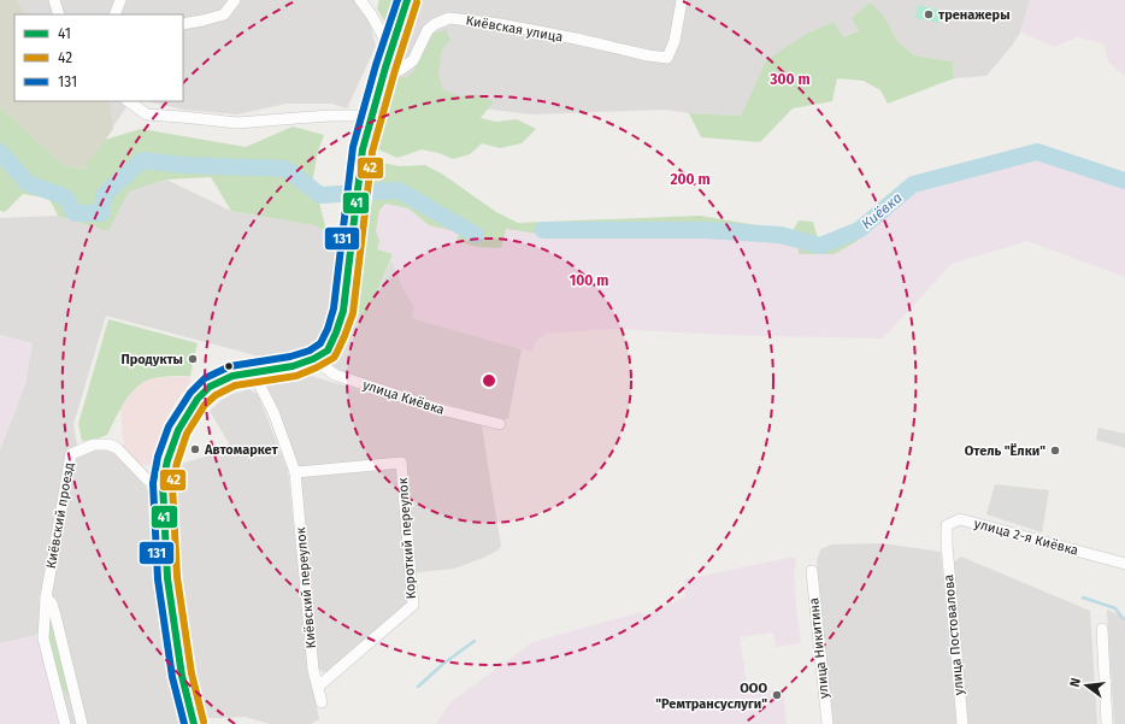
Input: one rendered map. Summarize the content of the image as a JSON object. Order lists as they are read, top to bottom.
{
  "streets": {
    "street": [
      "Киёвская улица",
      "улица Киёвка",
      "Киёвский проезд",
      "улица 2-я Киёвка",
      "Короткий переулок",
      "Киёвский переулок",
      "улица Постовалова",
      "улица Никитина"
    ]
  },
  "crossings": [
    ["улица 2-я Киёвка", "улица Постовалова"],
    ["Короткий переулок", "Киёвский переулок"]
  ],
  "water": ["Киёвка"],
  "places": [
    "тренажеры",
    "Продукты",
    "Автомаркет",
    "Отель \"Ёлки\"",
    "ООО \"Ремтрансуслуги\""
  ],
  "lines": ["transit line 41", "transit line 131", "transit line 42"],
  "legend": ["41", "42", "131"],
  "north": "left",
  "rings": ["300 m", "200 m", "100 m"]
}
